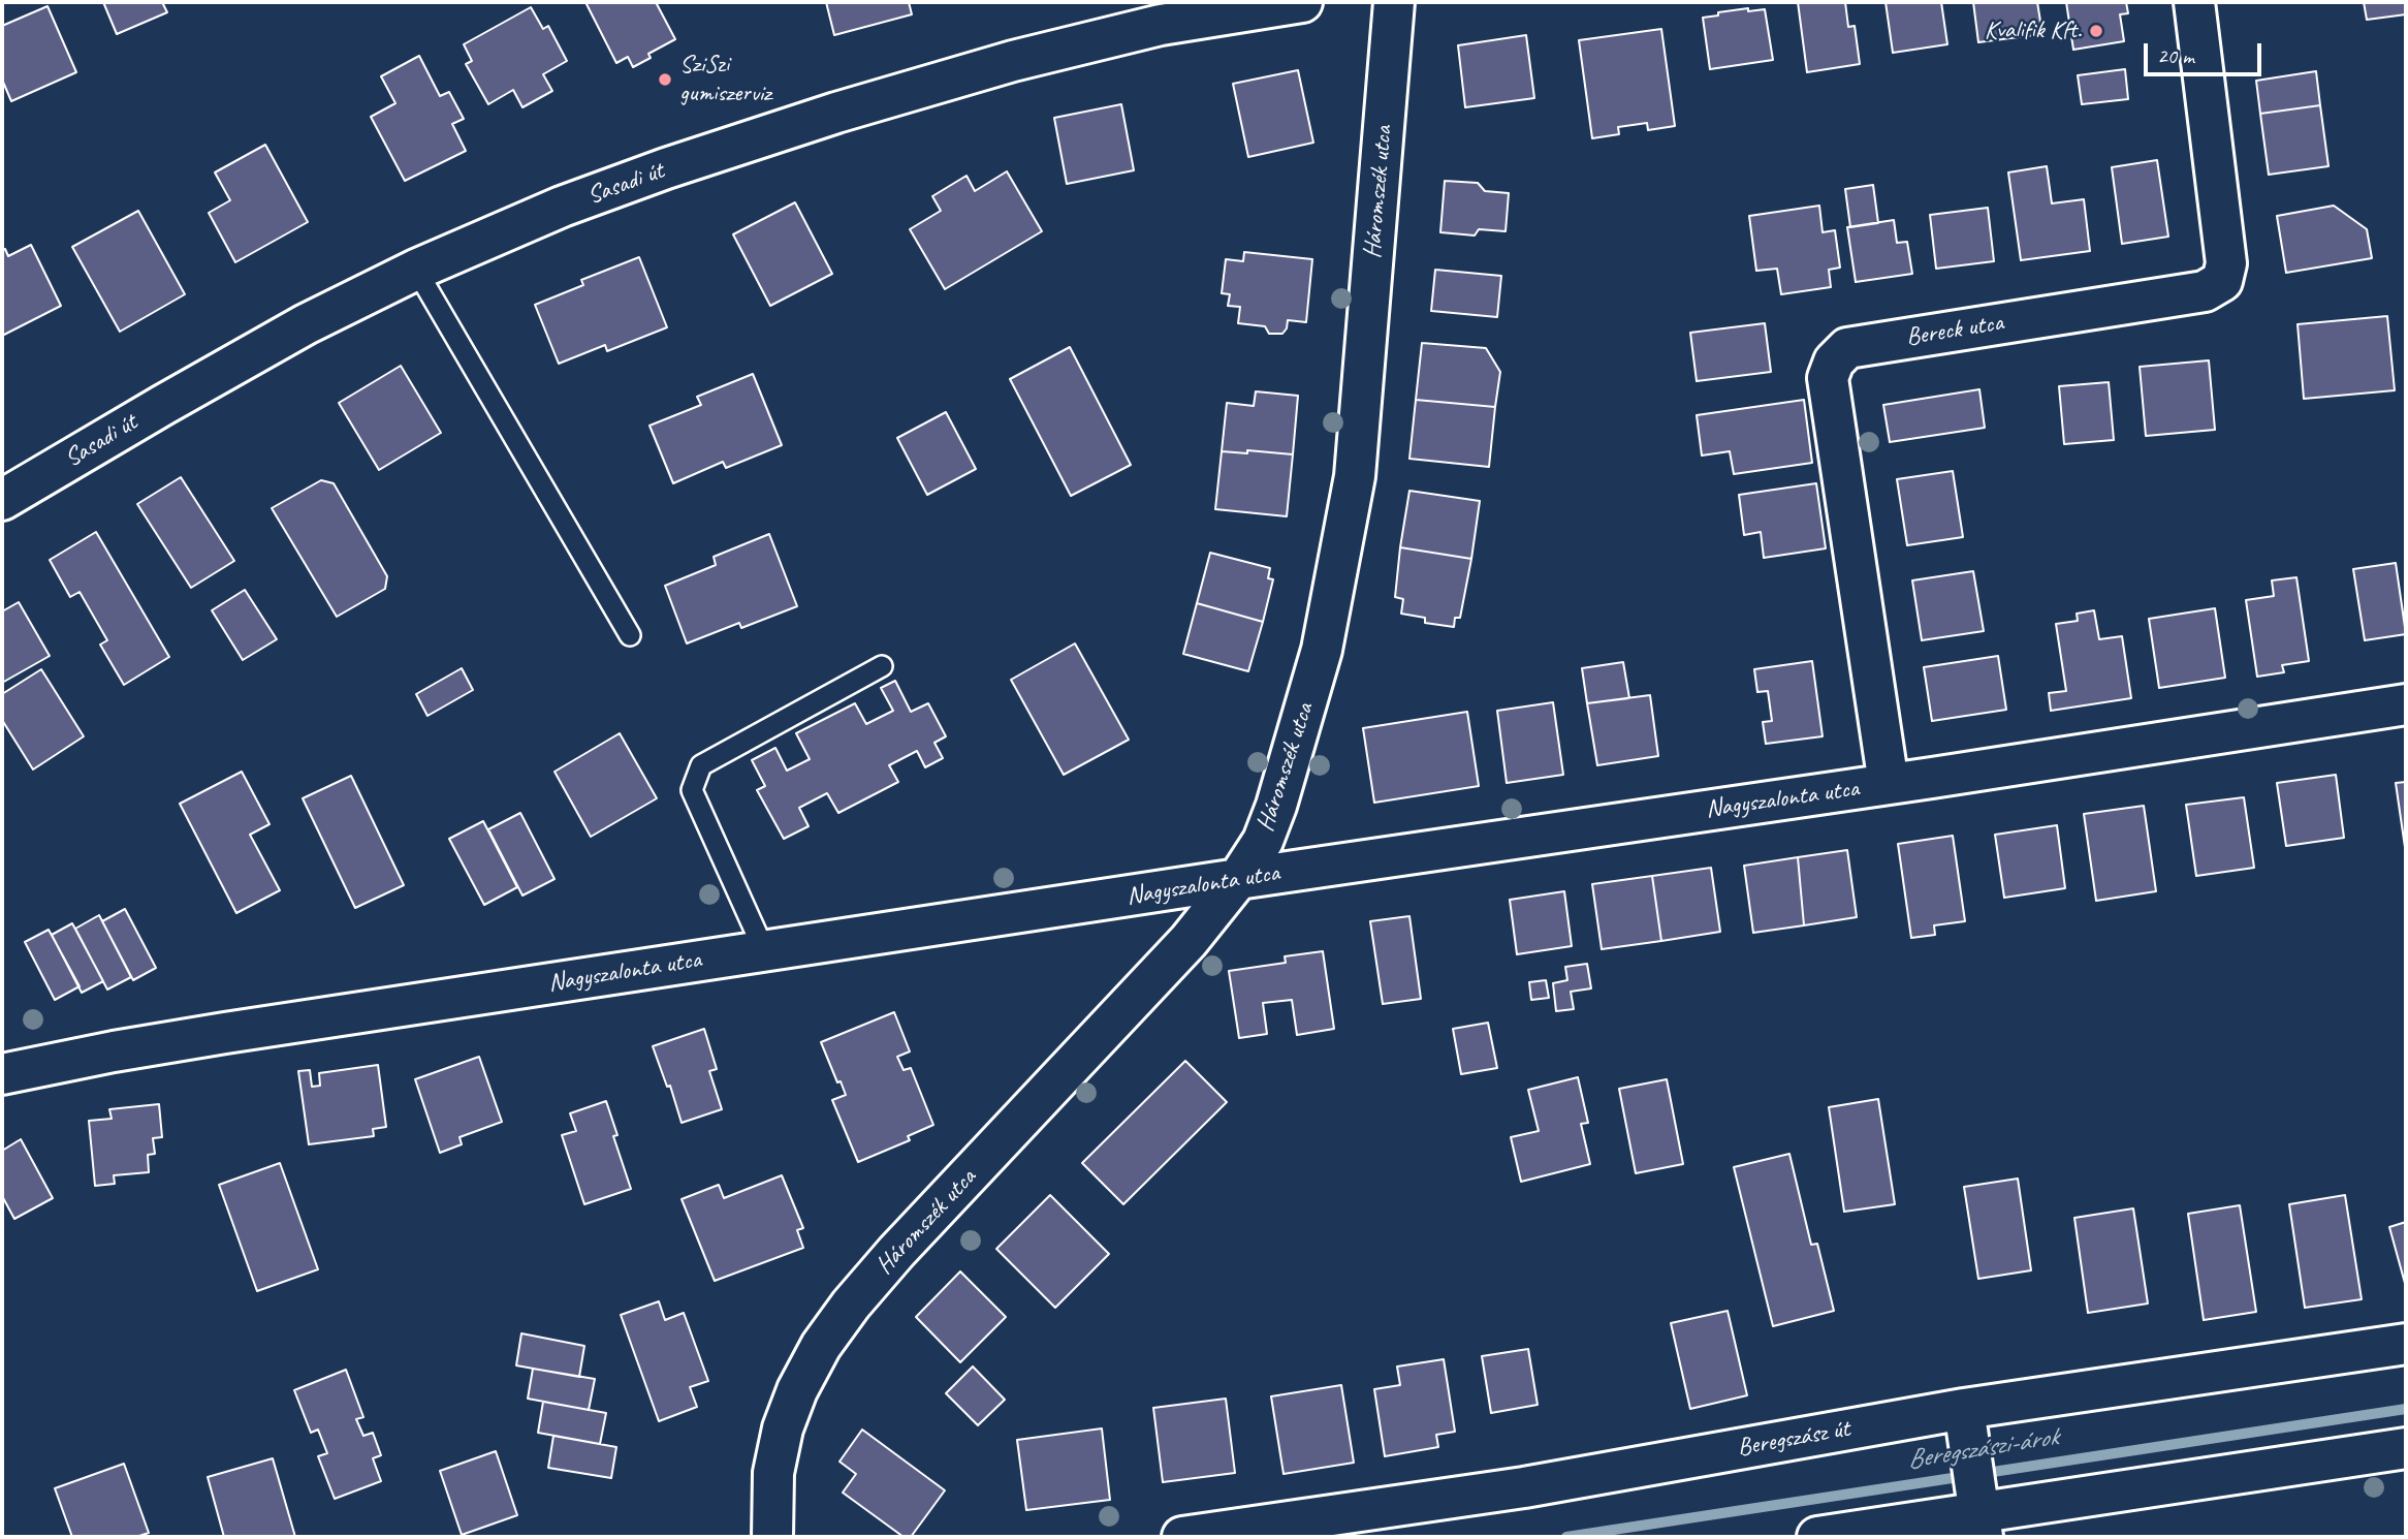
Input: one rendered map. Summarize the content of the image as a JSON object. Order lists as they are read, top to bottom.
{
  "streets": {
    "street": [
      "Sasadi út",
      "Háromszék utca",
      "Bereck utca",
      "Nagyszalonta utca",
      "Beregszász út"
    ]
  },
  "crossings": [
    ["Háromszék utca", "Nagyszalonta utca"],
    ["Bereck utca", "Nagyszalonta utca"]
  ],
  "water": ["Beregszászi-árok"],
  "places": ["Kvalifik Kft.", "SziSzi gumiszerviz"],
  "scale_bar": "20 m"
}
